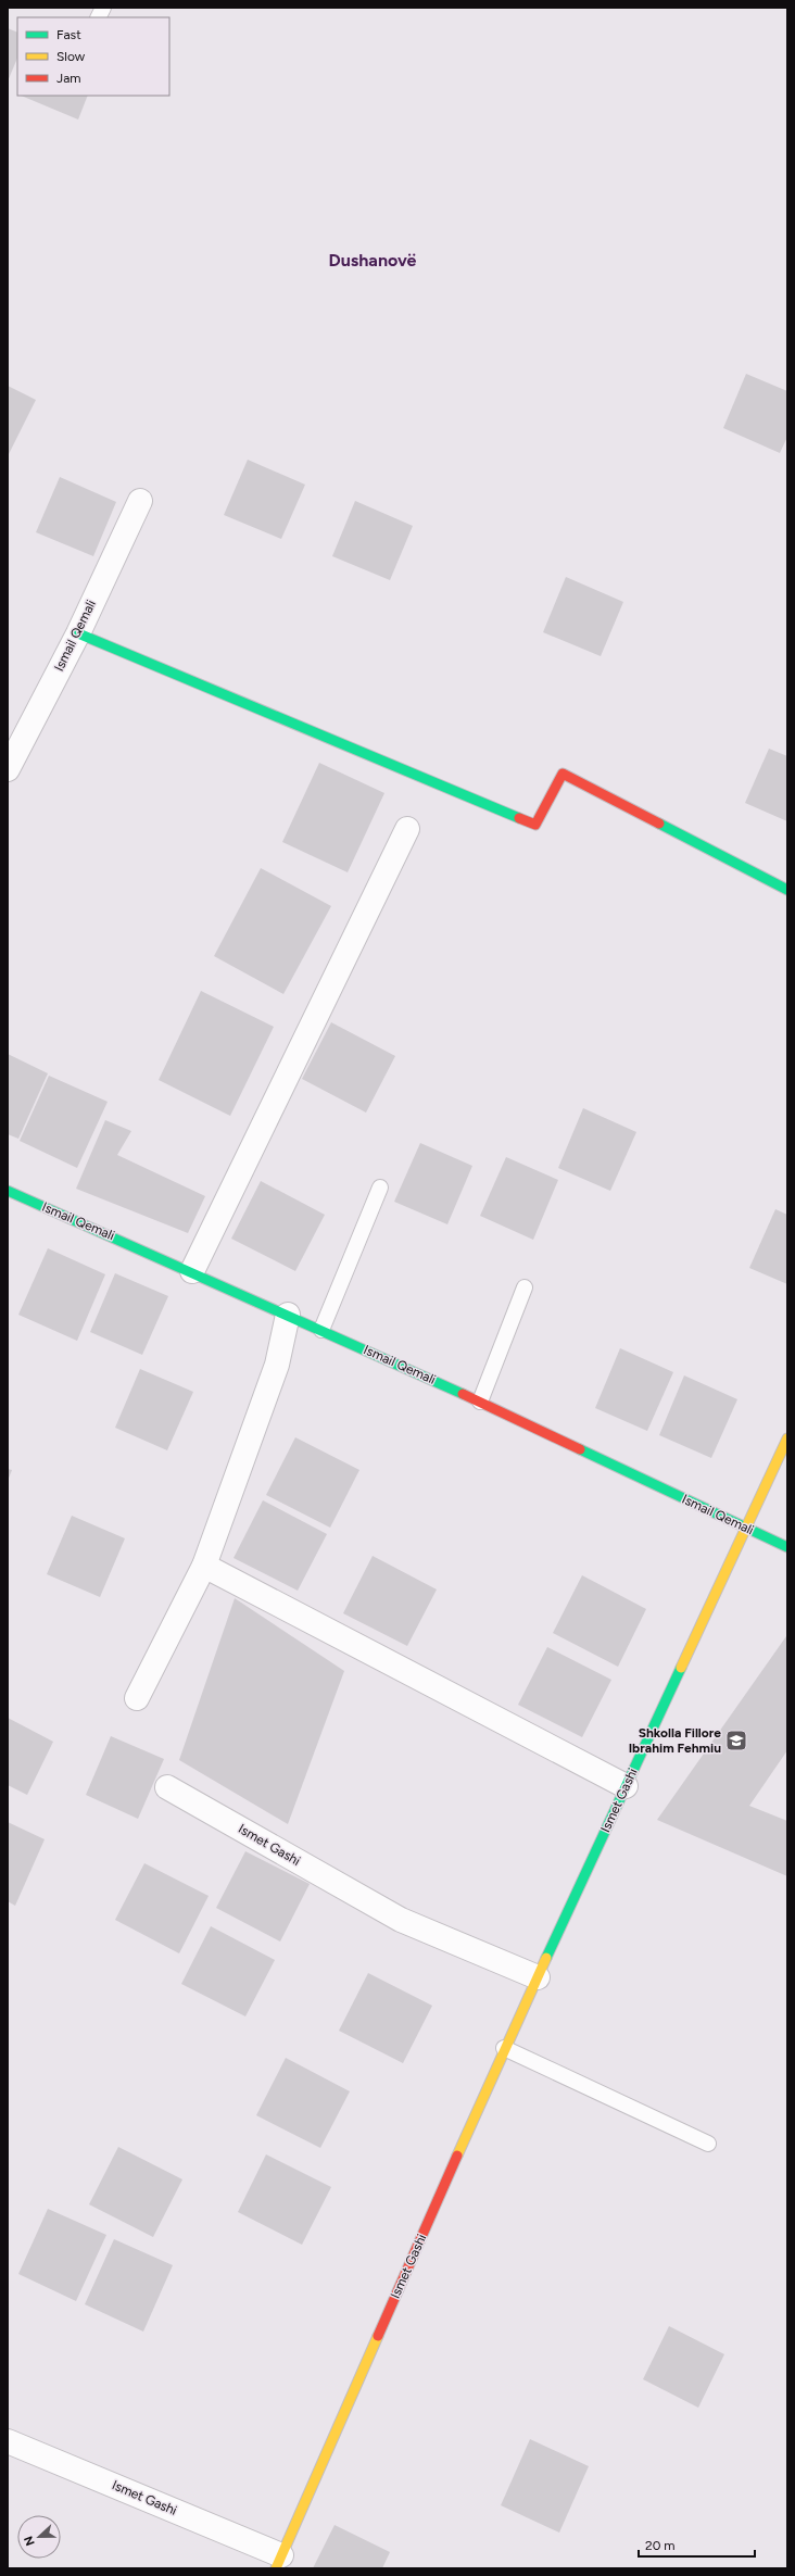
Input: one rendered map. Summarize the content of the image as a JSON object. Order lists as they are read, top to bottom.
{
  "streets": {
    "street": ["Ismail Qemali", "Ismet Gashi"]
  },
  "crossings": [
    ["Ismail Qemali", "Ismet Gashi"]
  ],
  "districts": ["Dushanovë"],
  "places": {
    "school or university": ["Shkolla Fillore Ibrahim Fehmiu"]
  },
  "legend": ["Fast", "Slow", "Jam"],
  "scale_bar": "20 m",
  "north": "left"
}
